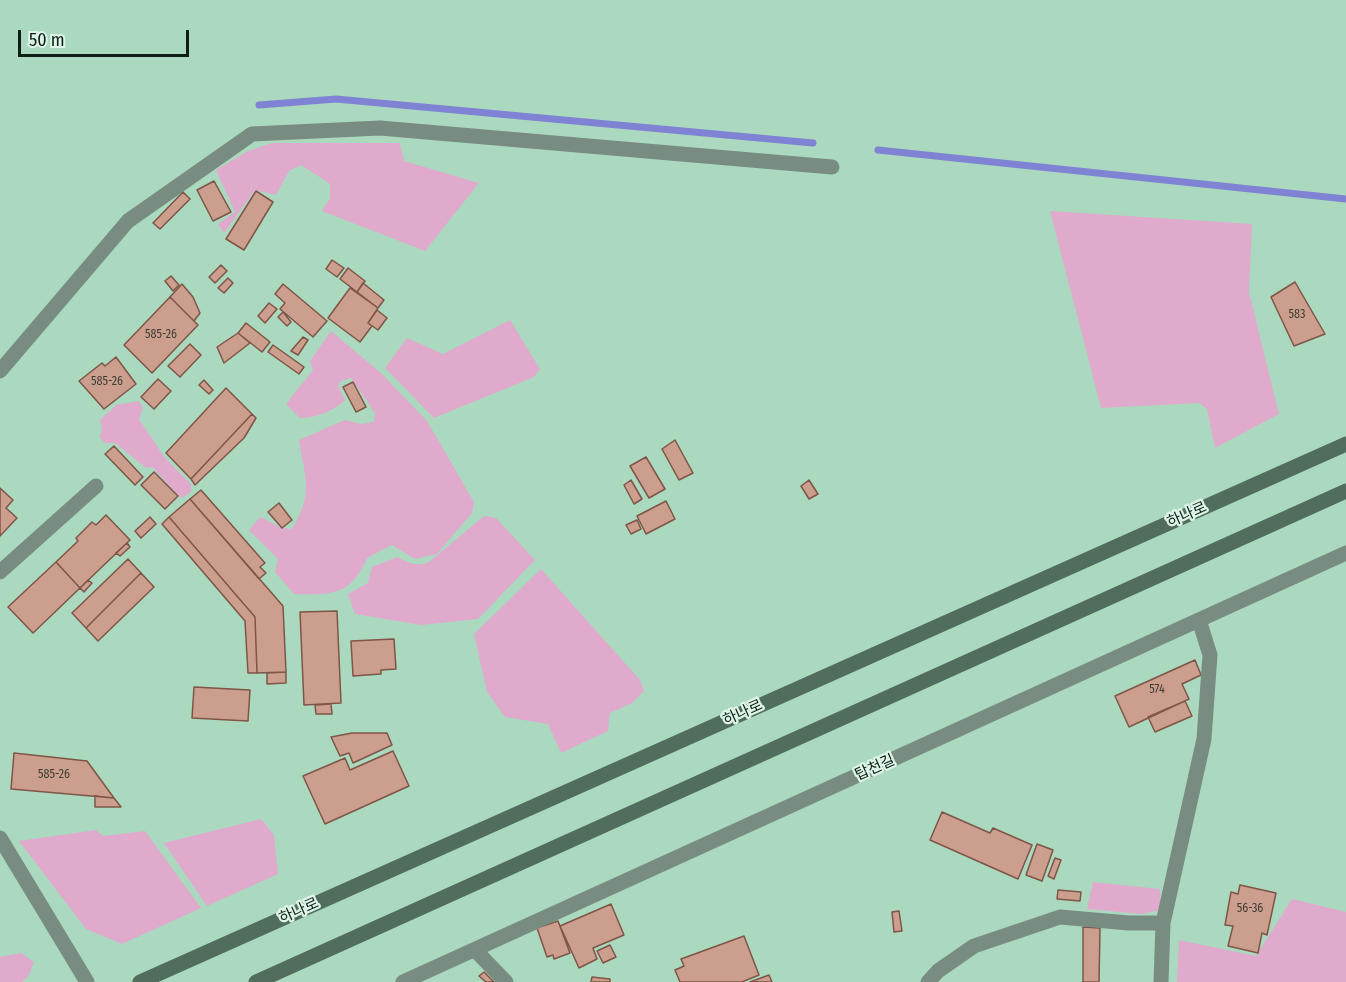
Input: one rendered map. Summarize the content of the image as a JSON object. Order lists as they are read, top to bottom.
{
  "streets": {
    "street": ["하나로", "탑천길"]
  },
  "house_numbers": [
    "583",
    "585-26",
    "585-26",
    "574",
    "585-26",
    "56-36"
  ],
  "scale_bar": "50 m"
}
